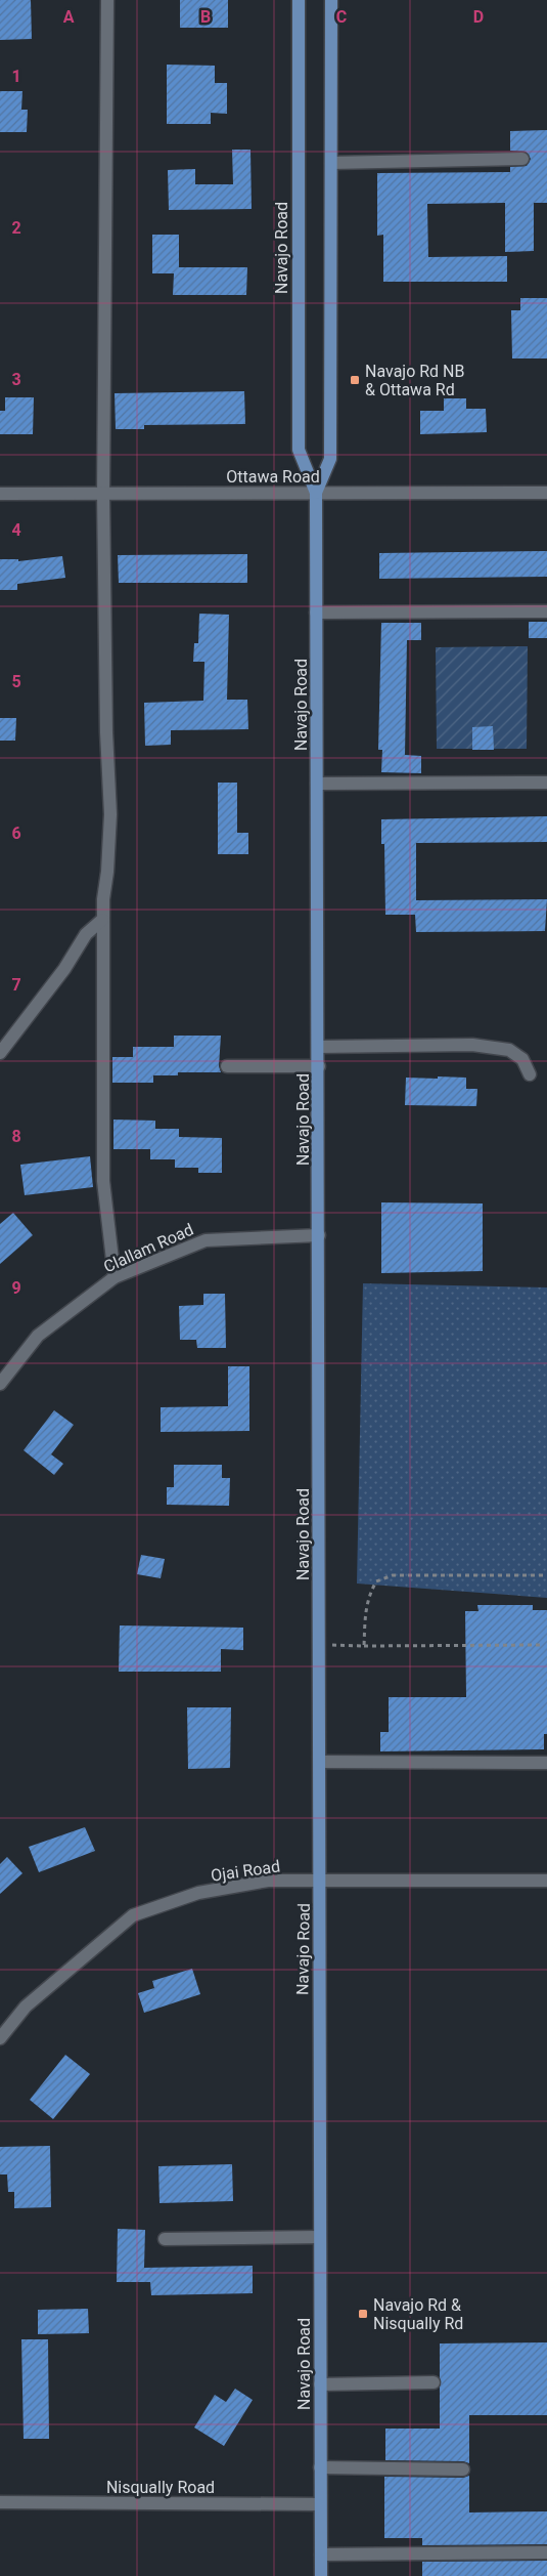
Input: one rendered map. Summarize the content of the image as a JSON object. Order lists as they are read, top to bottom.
{
  "streets": {
    "main road": ["Navajo Road"],
    "street": [
      "Ottawa Road",
      "Clallam Road",
      "Ojai Road",
      "Nisqually Road"
    ]
  },
  "crossings": [
    ["Navajo Road", "Ottawa Road"],
    ["Navajo Road", "Clallam Road"],
    ["Navajo Road", "Ojai Road"],
    ["Navajo Road", "Nisqually Road"]
  ],
  "places": {
    "transit": ["Navajo Rd NB & Ottawa Rd", "Navajo Rd & Nisqually Rd"]
  },
  "grid": {
    "columns": [
      "A",
      "B",
      "C",
      "D"
    ],
    "rows": [
      "1",
      "2",
      "3",
      "4",
      "5",
      "6",
      "7",
      "8",
      "9"
    ]
  }
}
